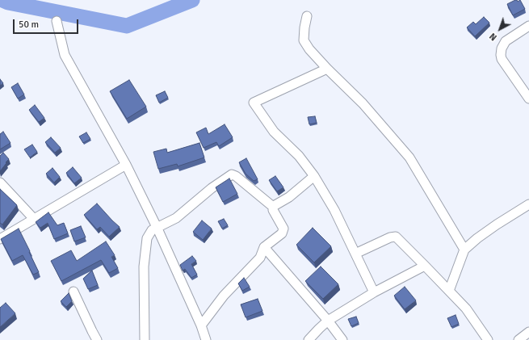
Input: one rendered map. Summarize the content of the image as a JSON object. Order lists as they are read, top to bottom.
{
  "scale_bar": "50 m",
  "north": "bottom left"
}
